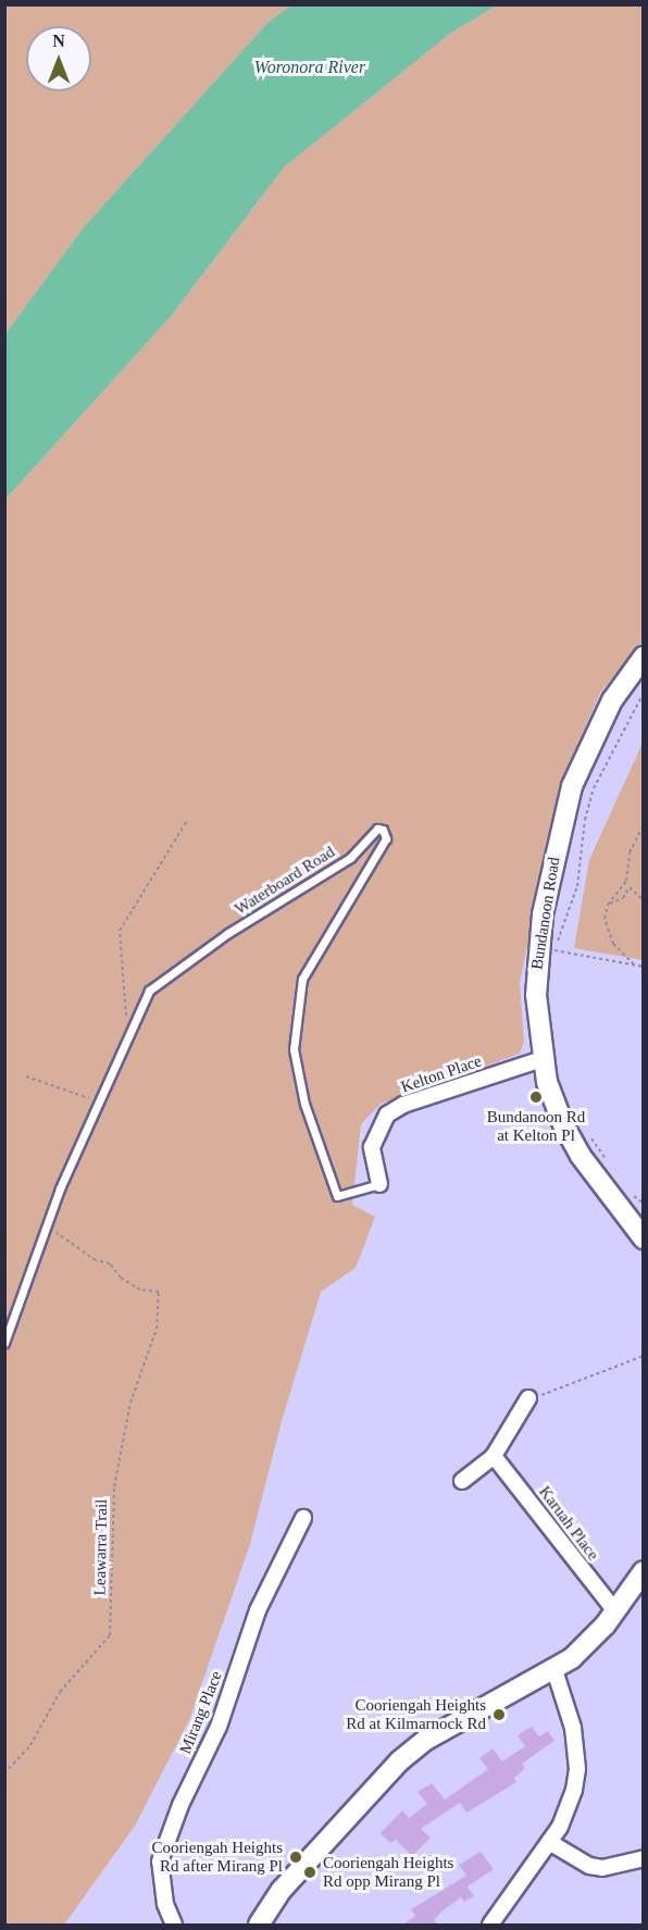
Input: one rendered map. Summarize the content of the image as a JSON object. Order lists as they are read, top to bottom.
{
  "streets": {
    "street": [
      "Bundanoon Road",
      "Kelton Place",
      "Karuah Place",
      "Mirang Place"
    ],
    "lane": ["Waterboard Road"],
    "path": ["Leawarra Trail"]
  },
  "crossings": [
    ["Waterboard Road", "Kelton Place"],
    ["Waterboard Road", "Leawarra Trail"],
    ["Bundanoon Road", "Kelton Place"]
  ],
  "water": ["Woronora River"],
  "places": [
    "Bundanoon Rd at Kelton Pl",
    "Cooriengah Heights Rd at Kilmarnock Rd",
    "Cooriengah Heights Rd after Mirang Pl",
    "Cooriengah Heights Rd opp Mirang Pl"
  ],
  "north": "top"
}
